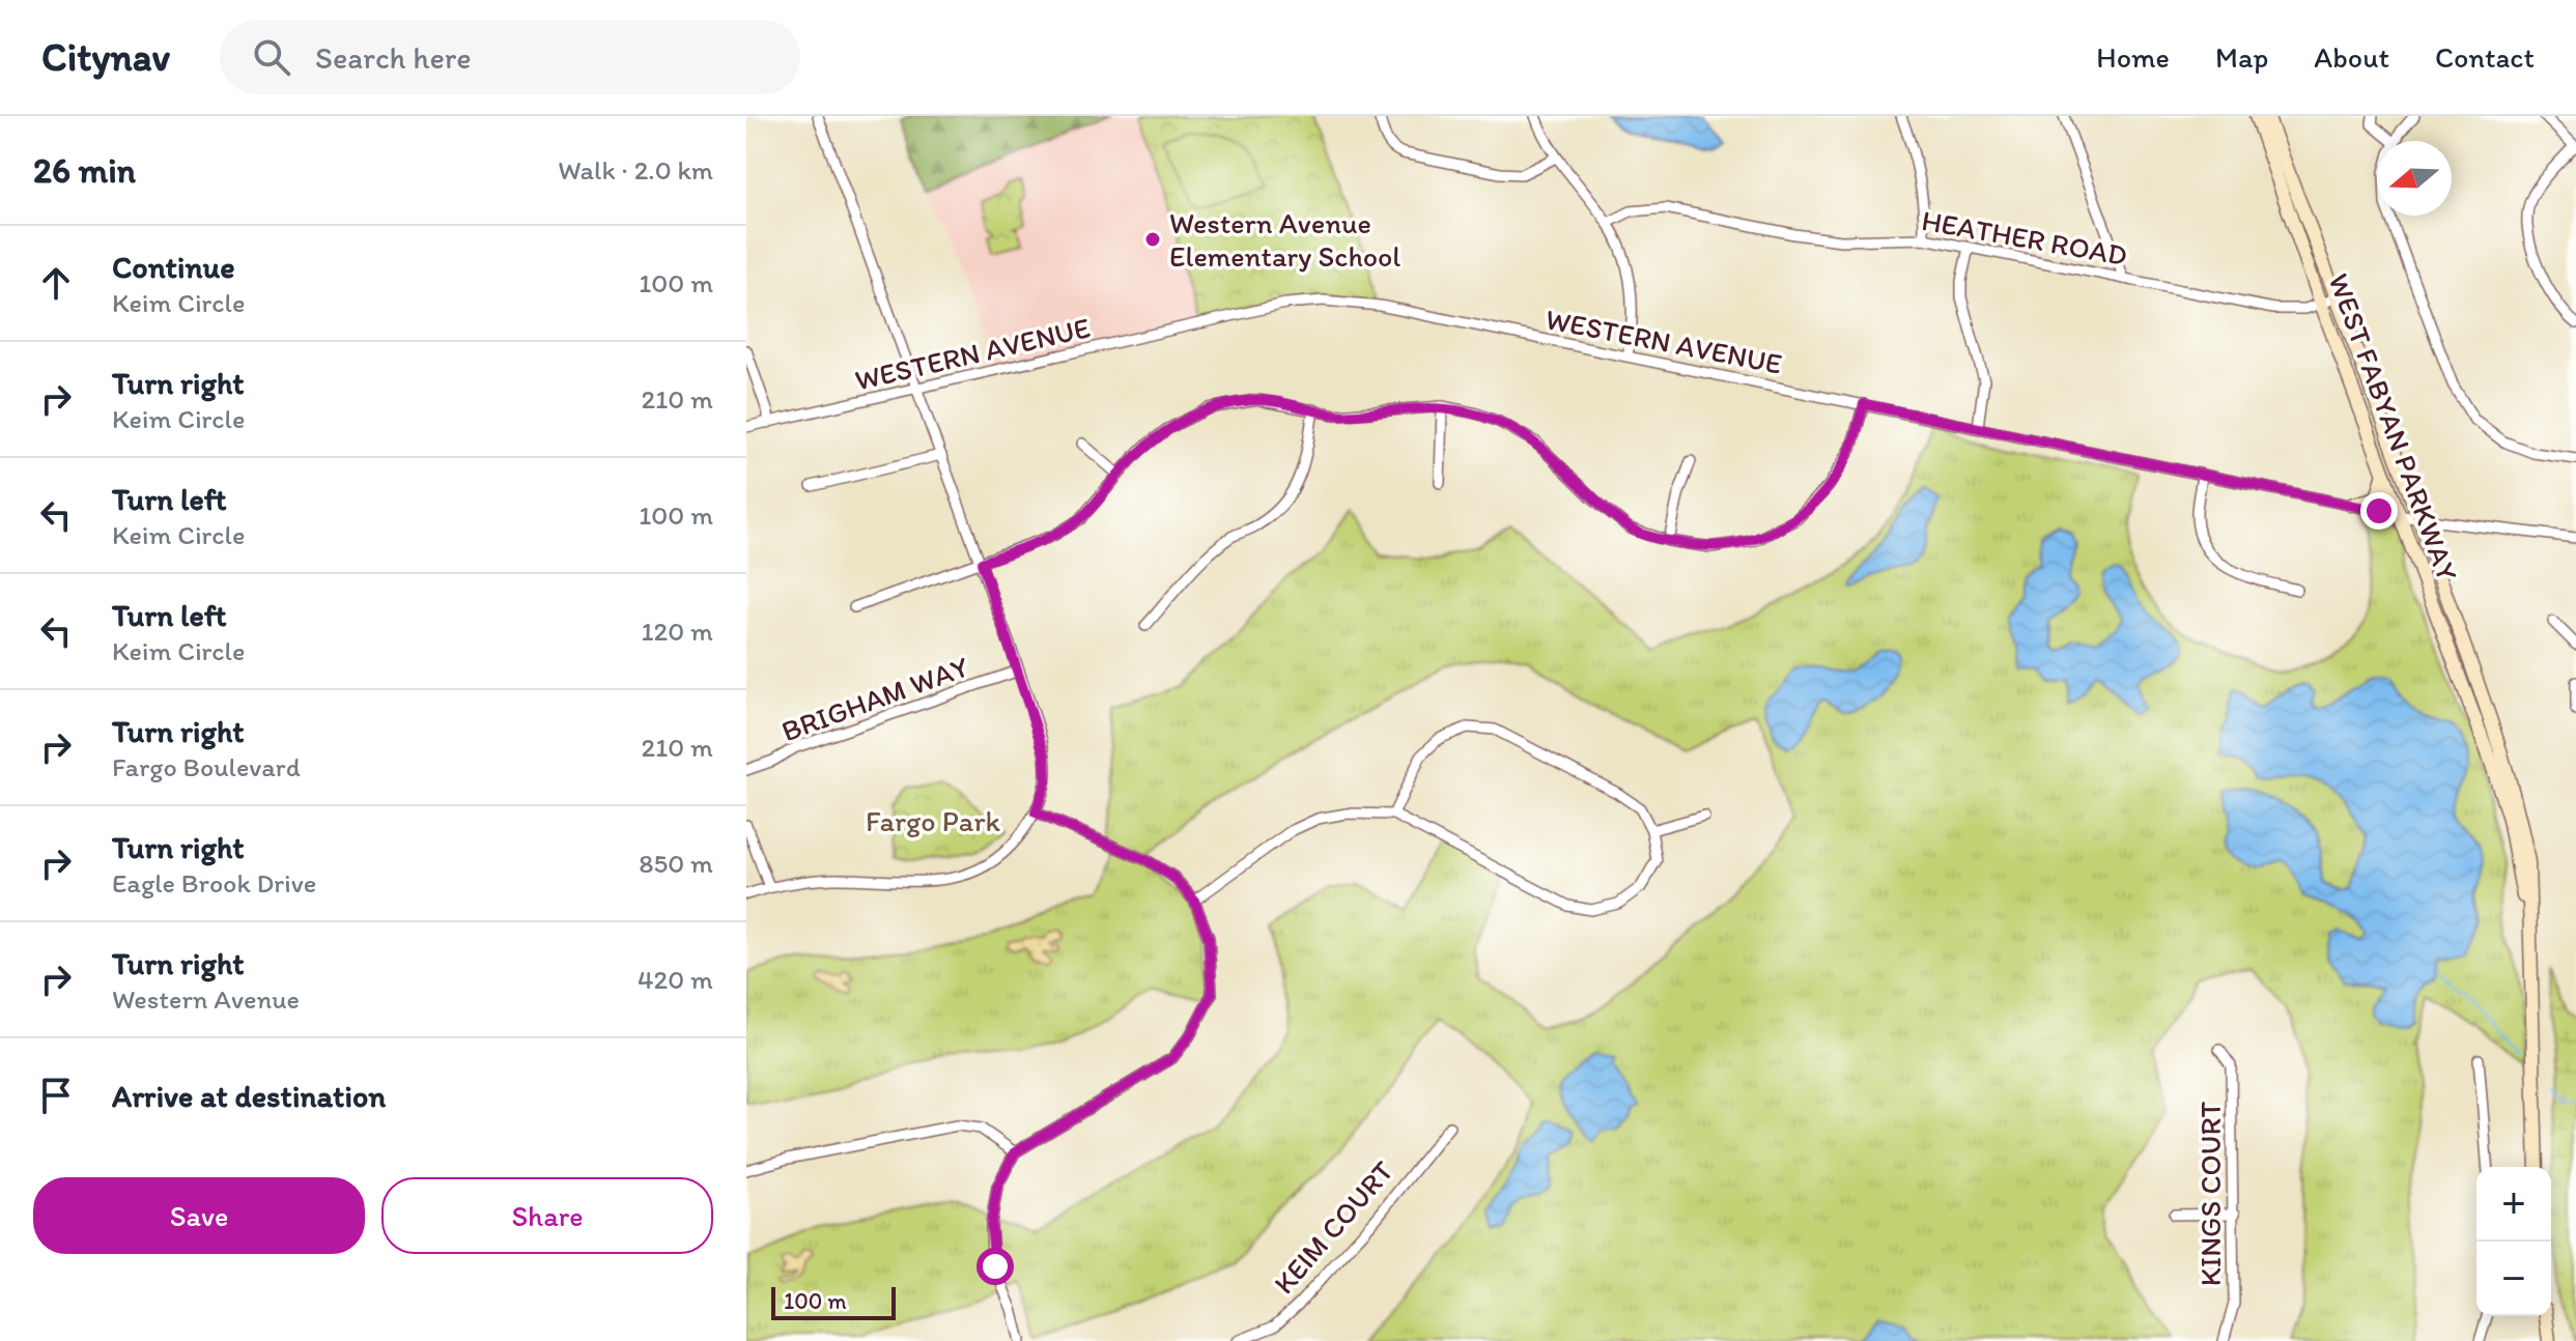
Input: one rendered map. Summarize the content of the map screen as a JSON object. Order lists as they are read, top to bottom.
{
  "streets": {
    "main road": ["WEST FABYAN PARKWAY"],
    "street": [
      "HEATHER ROAD",
      "WESTERN AVENUE",
      "BRIGHAM WAY",
      "KINGS COURT",
      "KEIM COURT"
    ]
  },
  "crossings": [
    ["HEATHER ROAD", "WEST FABYAN PARKWAY"],
    ["WESTERN AVENUE", "WEST FABYAN PARKWAY"]
  ],
  "parks": ["Fargo Park"],
  "places": ["Western Avenue Elementary School"],
  "scale_bar": "100 m",
  "north": "left",
  "page": {
    "header": "Citynav",
    "search": "Search here",
    "nav": [
      "Home",
      "Map",
      "About",
      "Contact"
    ],
    "heading": ["26 min", "Walk · 2.0 km"],
    "list": [
      ["Continue", "Keim Circle", "100 m"],
      ["Turn right", "Keim Circle", "210 m"],
      ["Turn left", "Keim Circle", "100 m"],
      ["Turn left", "Keim Circle", "120 m"],
      ["Turn right", "Fargo Boulevard", "210 m"],
      ["Turn right", "Eagle Brook Drive", "850 m"],
      ["Turn right", "Western Avenue", "420 m"],
      "Arrive at destination"
    ],
    "buttons": ["Save", "Share"],
    "map_buttons": ["+", "−"],
    "scale": "100 m"
  }
}
